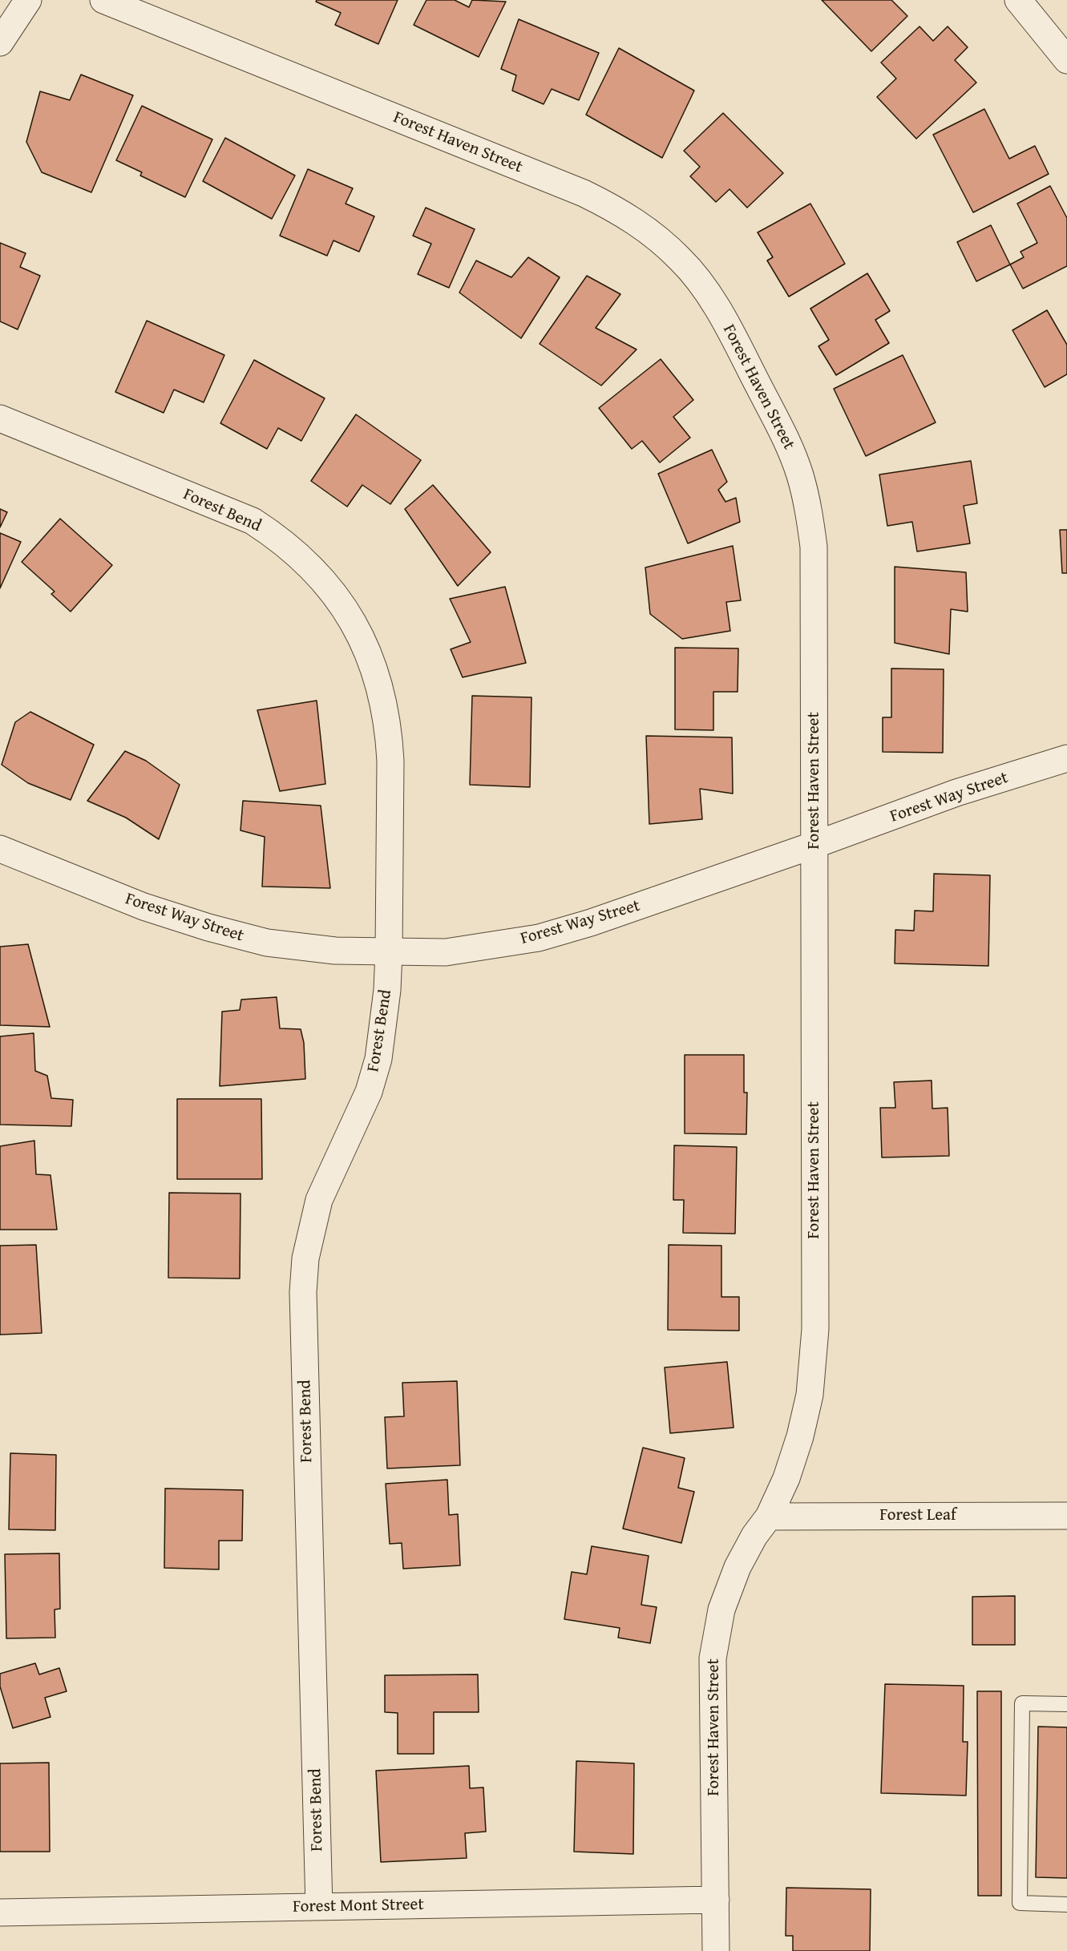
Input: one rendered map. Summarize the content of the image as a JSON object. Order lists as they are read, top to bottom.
{
  "streets": {
    "street": [
      "Forest Haven Street",
      "Forest Bend",
      "Forest Way Street",
      "Forest Leaf",
      "Forest Mont Street"
    ]
  },
  "crossings": [
    ["Forest Haven Street", "Forest Way Street"],
    ["Forest Haven Street", "Forest Leaf"],
    ["Forest Haven Street", "Forest Mont Street"],
    ["Forest Bend", "Forest Way Street"],
    ["Forest Bend", "Forest Mont Street"]
  ]
}
